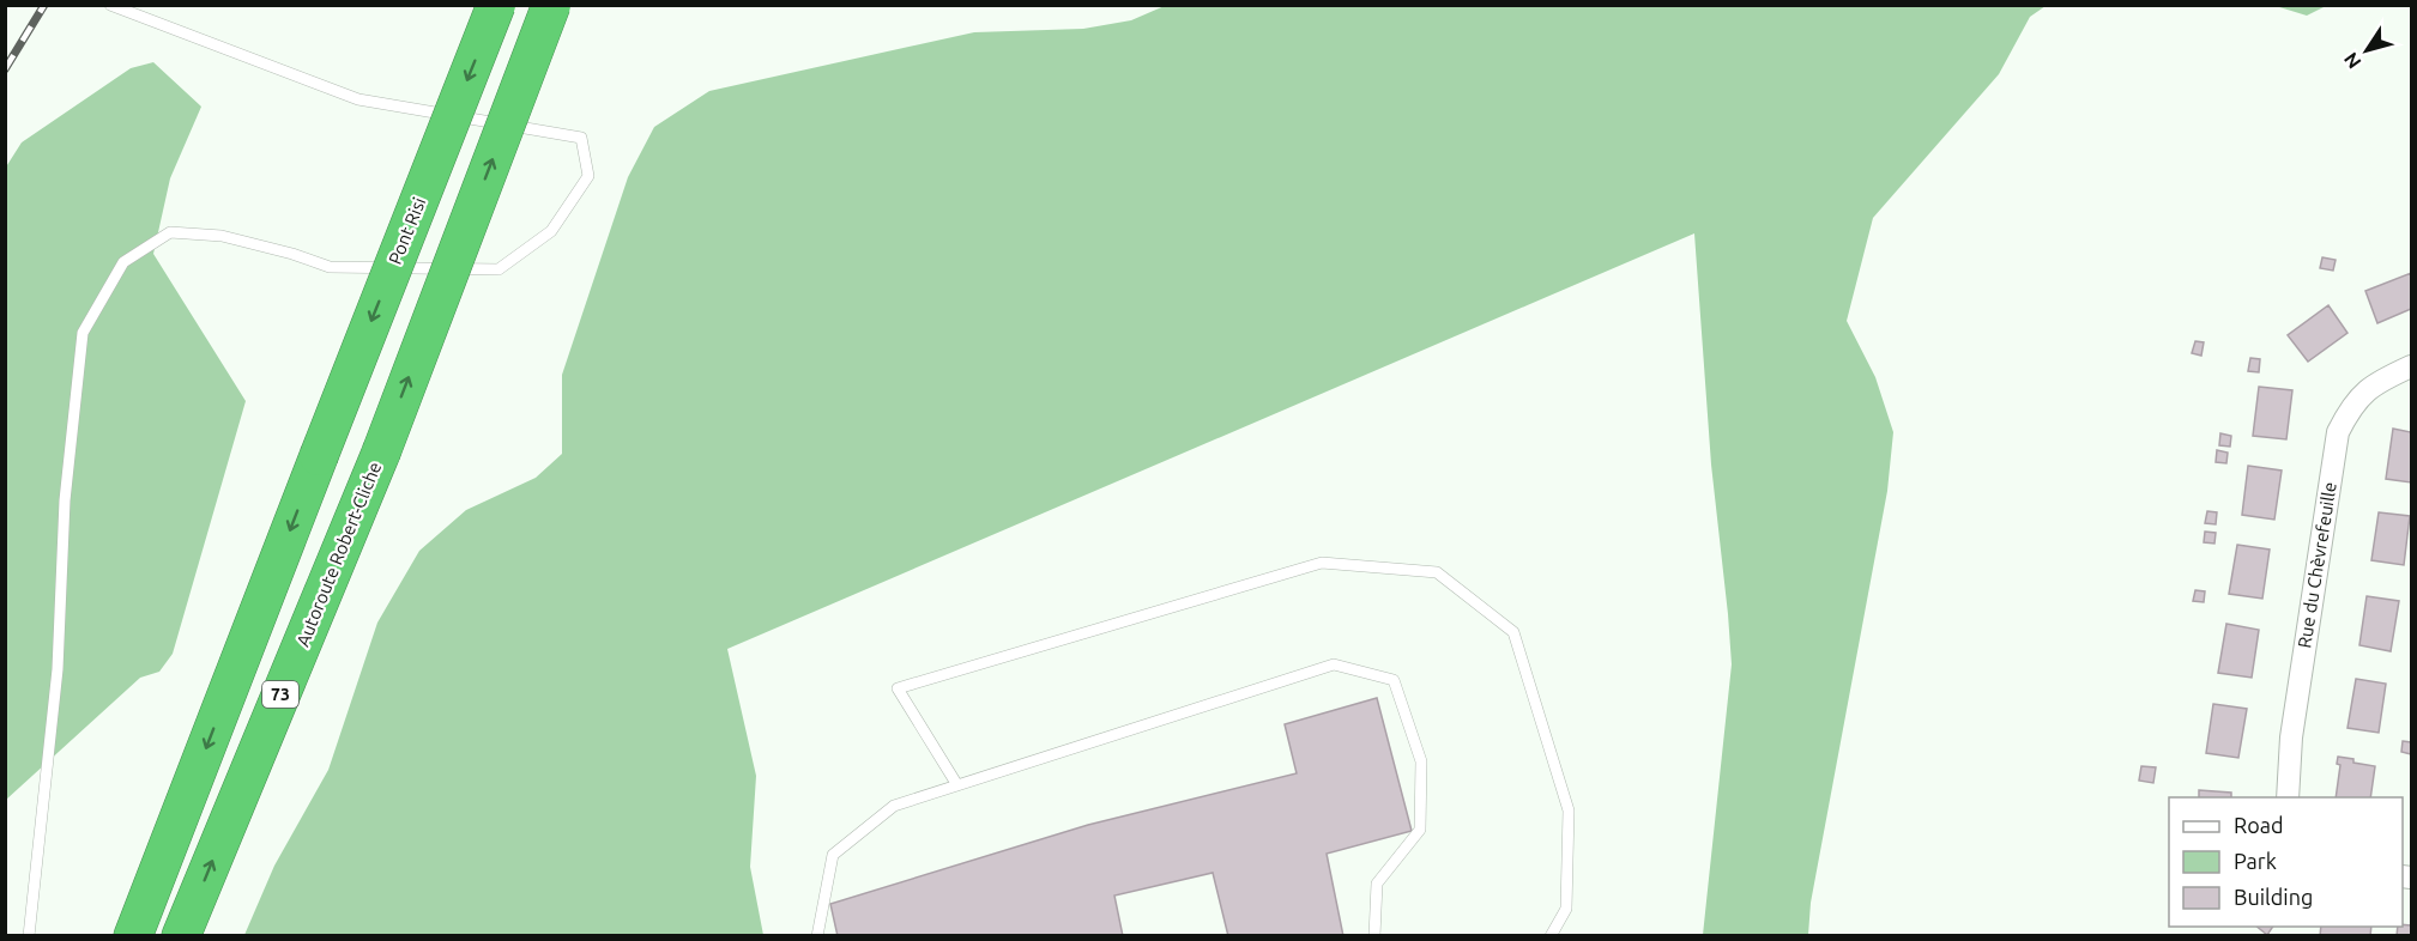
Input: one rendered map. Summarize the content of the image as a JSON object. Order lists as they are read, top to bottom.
{
  "streets": {
    "highway": ["Pont Risi", "Autoroute Robert-Cliche", "73"],
    "street": ["Rue du Chèvrefeuille"]
  },
  "one_way": ["Pont Risi", "Autoroute Robert-Cliche"],
  "legend": ["Road", "Park", "Building"],
  "north": "bottom left"
}
